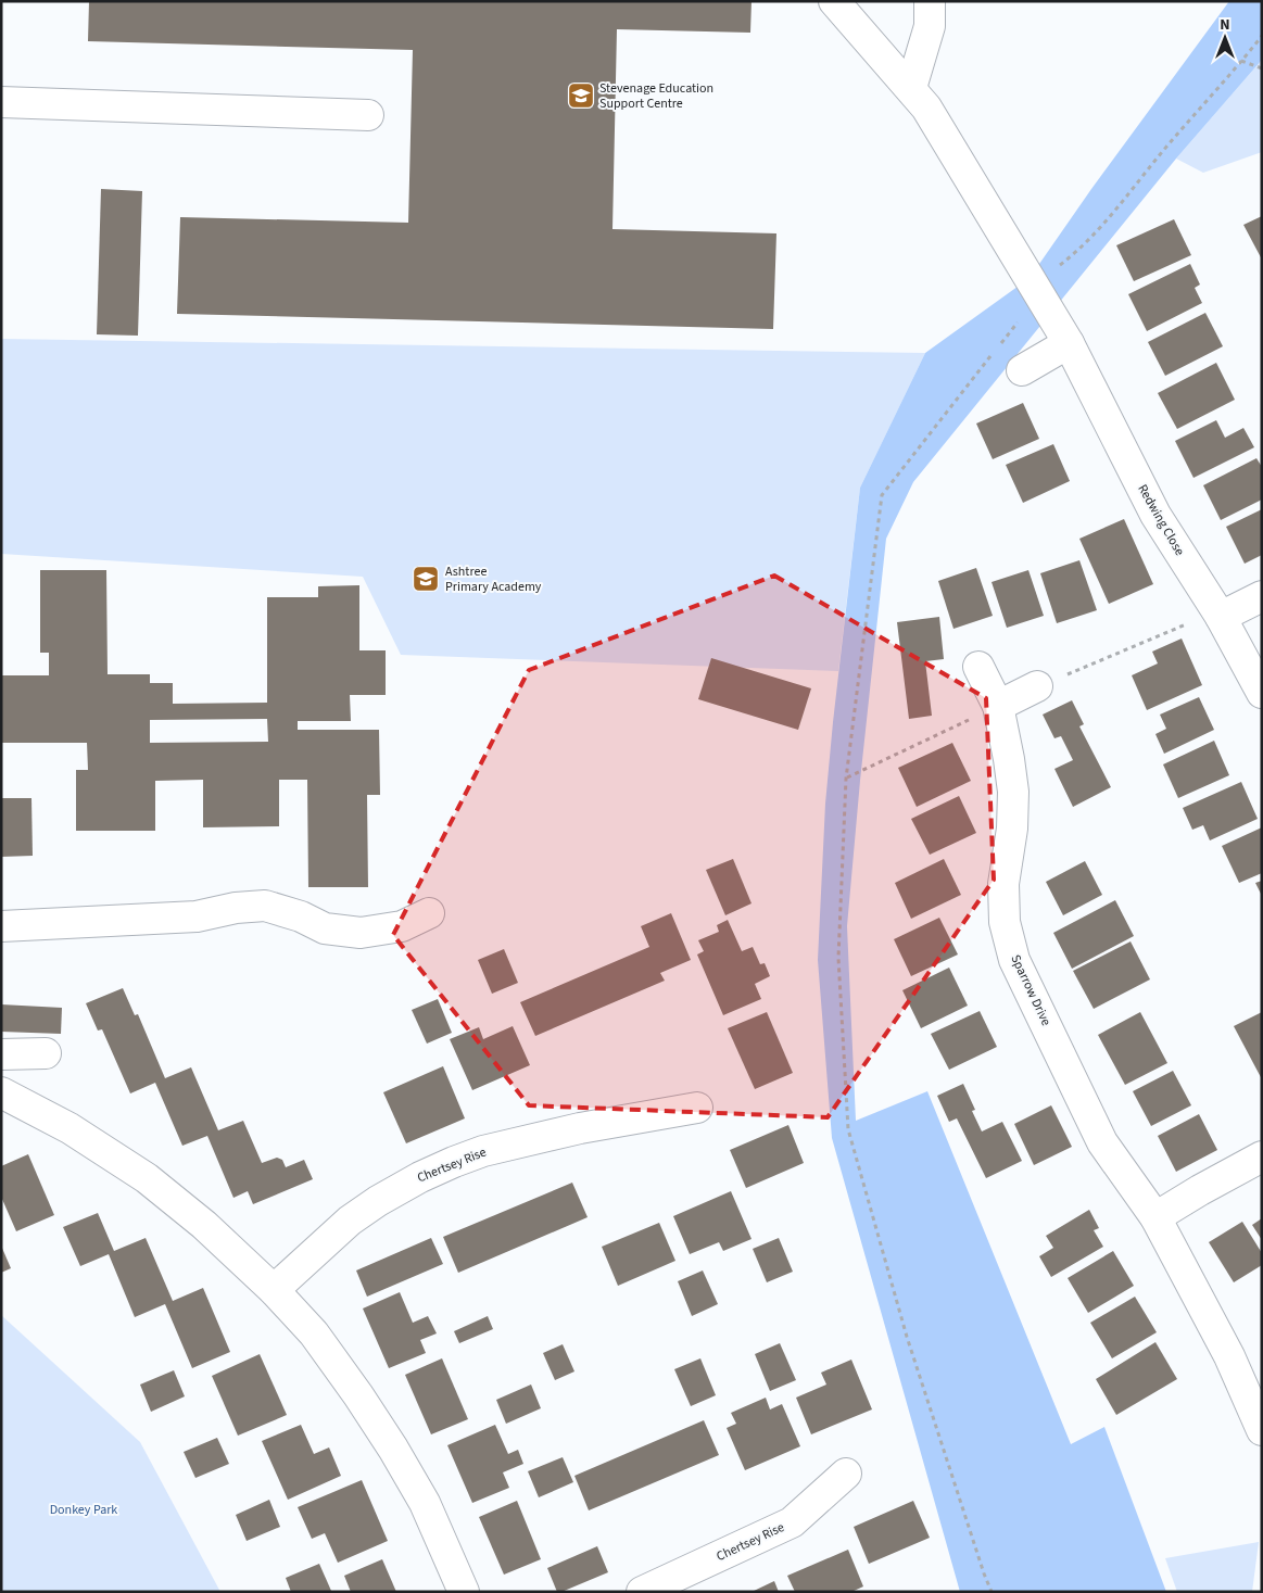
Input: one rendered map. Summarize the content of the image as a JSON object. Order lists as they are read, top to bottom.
{
  "streets": {
    "street": ["Redwing Close", "Sparrow Drive", "Chertsey Rise"]
  },
  "parks": ["Donkey Park"],
  "places": {
    "school or university": ["Stevenage Education Support Centre", "Ashtree Primary Academy"]
  },
  "north": "top"
}
